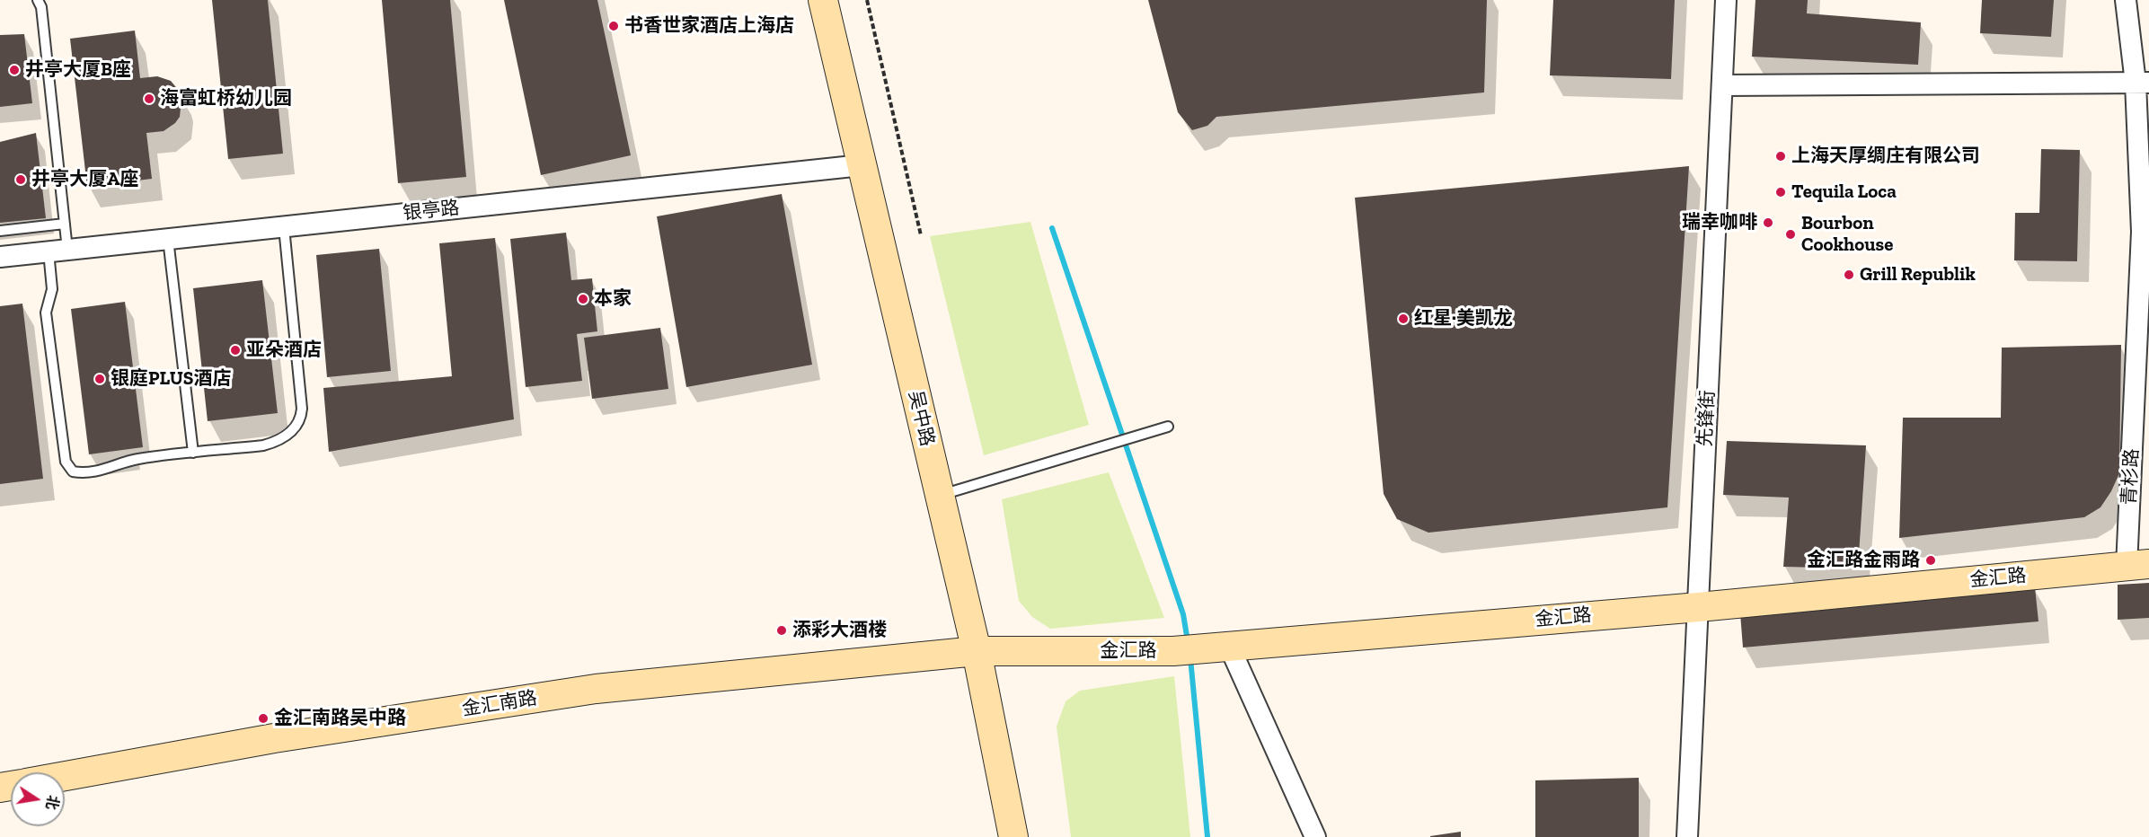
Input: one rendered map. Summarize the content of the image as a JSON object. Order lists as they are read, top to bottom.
{
  "streets": {
    "street": [
      "银亭路",
      "吴中路",
      "先锋街",
      "青杉路",
      "金汇路",
      "金汇南路"
    ]
  },
  "crossings": [
    ["银亭路", "吴中路"],
    ["吴中路", "金汇路"],
    ["吴中路", "金汇南路"],
    ["先锋街", "金汇路"],
    ["青杉路", "金汇路"],
    ["金汇路", "金汇南路"]
  ],
  "places": [
    "书香世家酒店上海店",
    "井亭大厦B座",
    "海富虹桥幼儿园",
    "上海天厚绸庄有限公司",
    "井亭大厦A座",
    "Tequila Loca",
    "瑞幸咖啡",
    "Bourbon Cookhouse",
    "Grill Republik",
    "本家",
    "红星·美凯龙",
    "亚朵酒店",
    "银庭PLUS酒店",
    "金汇路金雨路",
    "添彩大酒楼",
    "金汇南路吴中路"
  ],
  "north": "right"
}
